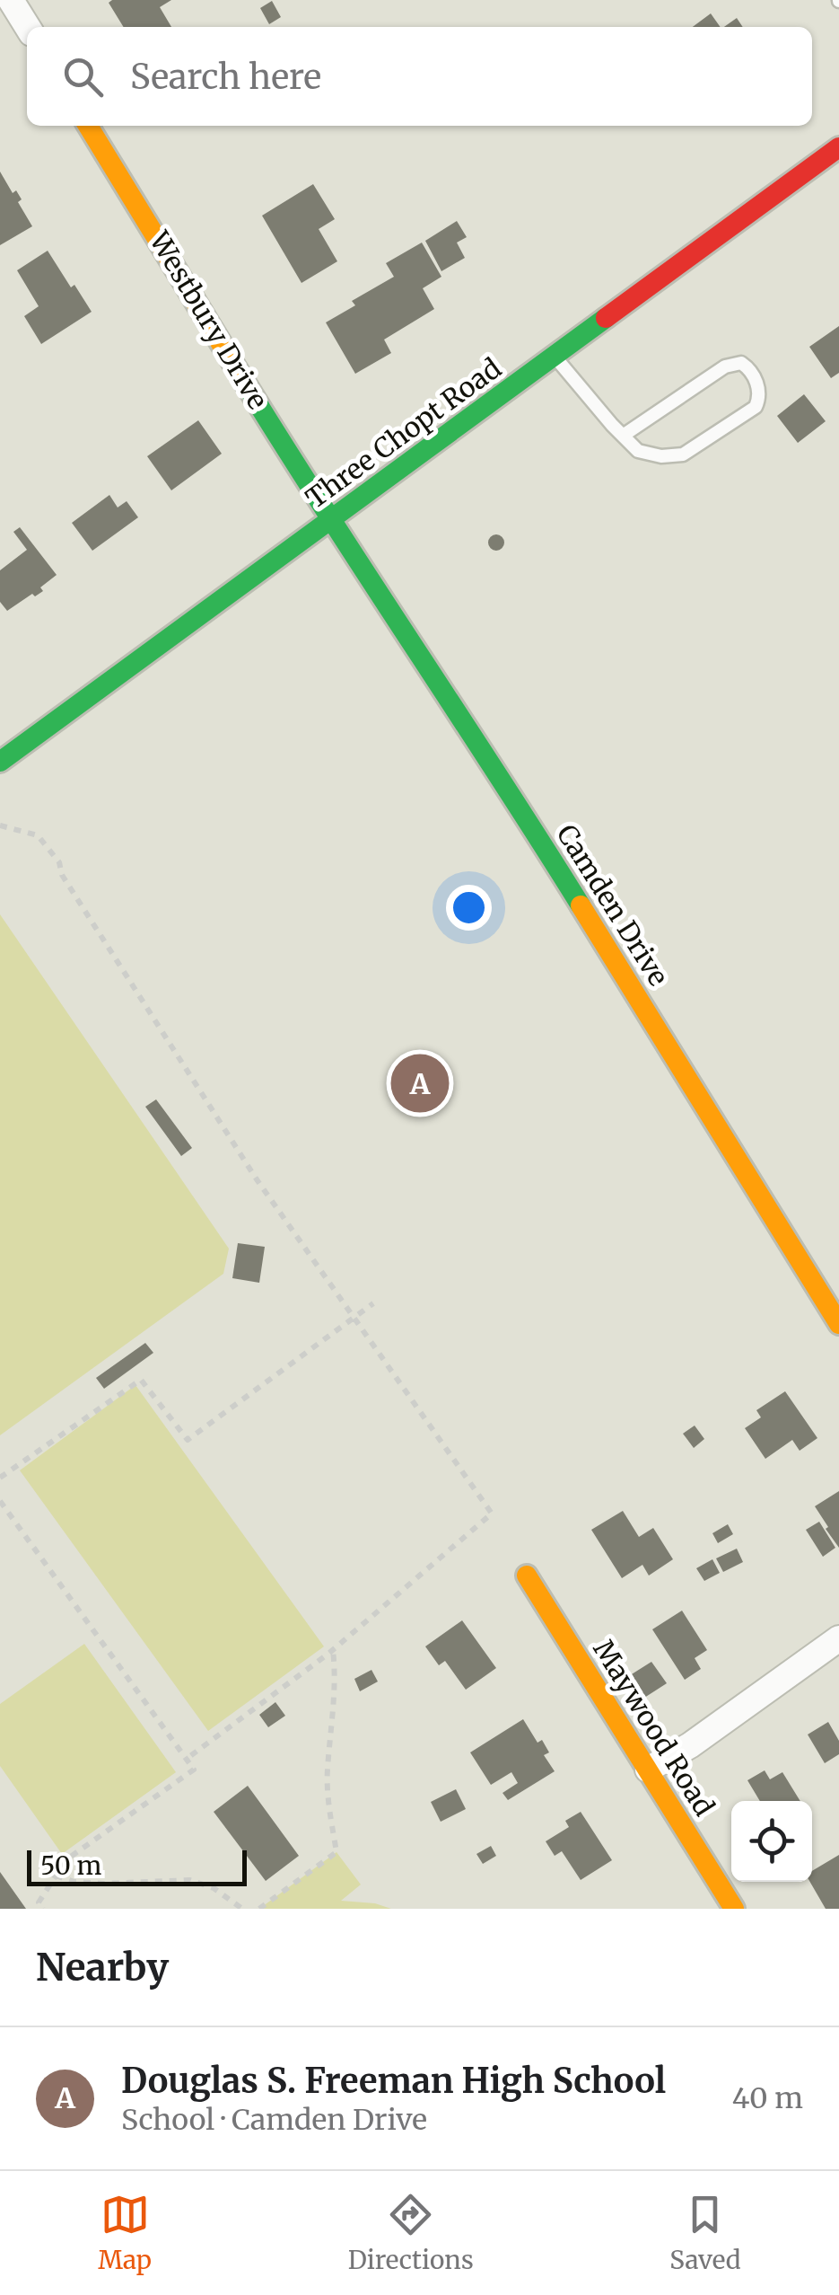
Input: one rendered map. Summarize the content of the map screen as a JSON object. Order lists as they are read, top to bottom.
{
  "streets": {
    "street": [
      "Westbury Drive",
      "Three Chopt Road",
      "Camden Drive",
      "Maywood Road"
    ]
  },
  "crossings": [
    ["Westbury Drive", "Three Chopt Road"],
    ["Westbury Drive", "Camden Drive"],
    ["Three Chopt Road", "Camden Drive"]
  ],
  "scale_bar": "50 m",
  "page": {
    "search": "Search here",
    "pins": "A",
    "scale": "50 m",
    "heading": "Nearby",
    "list": [
      {
        "mark": "A",
        "name": "Douglas S. Freeman High School",
        "note": "School · Camden Drive",
        "value": "40 m"
      }
    ],
    "nav": ["Map", "Directions", "Saved"]
  }
}
